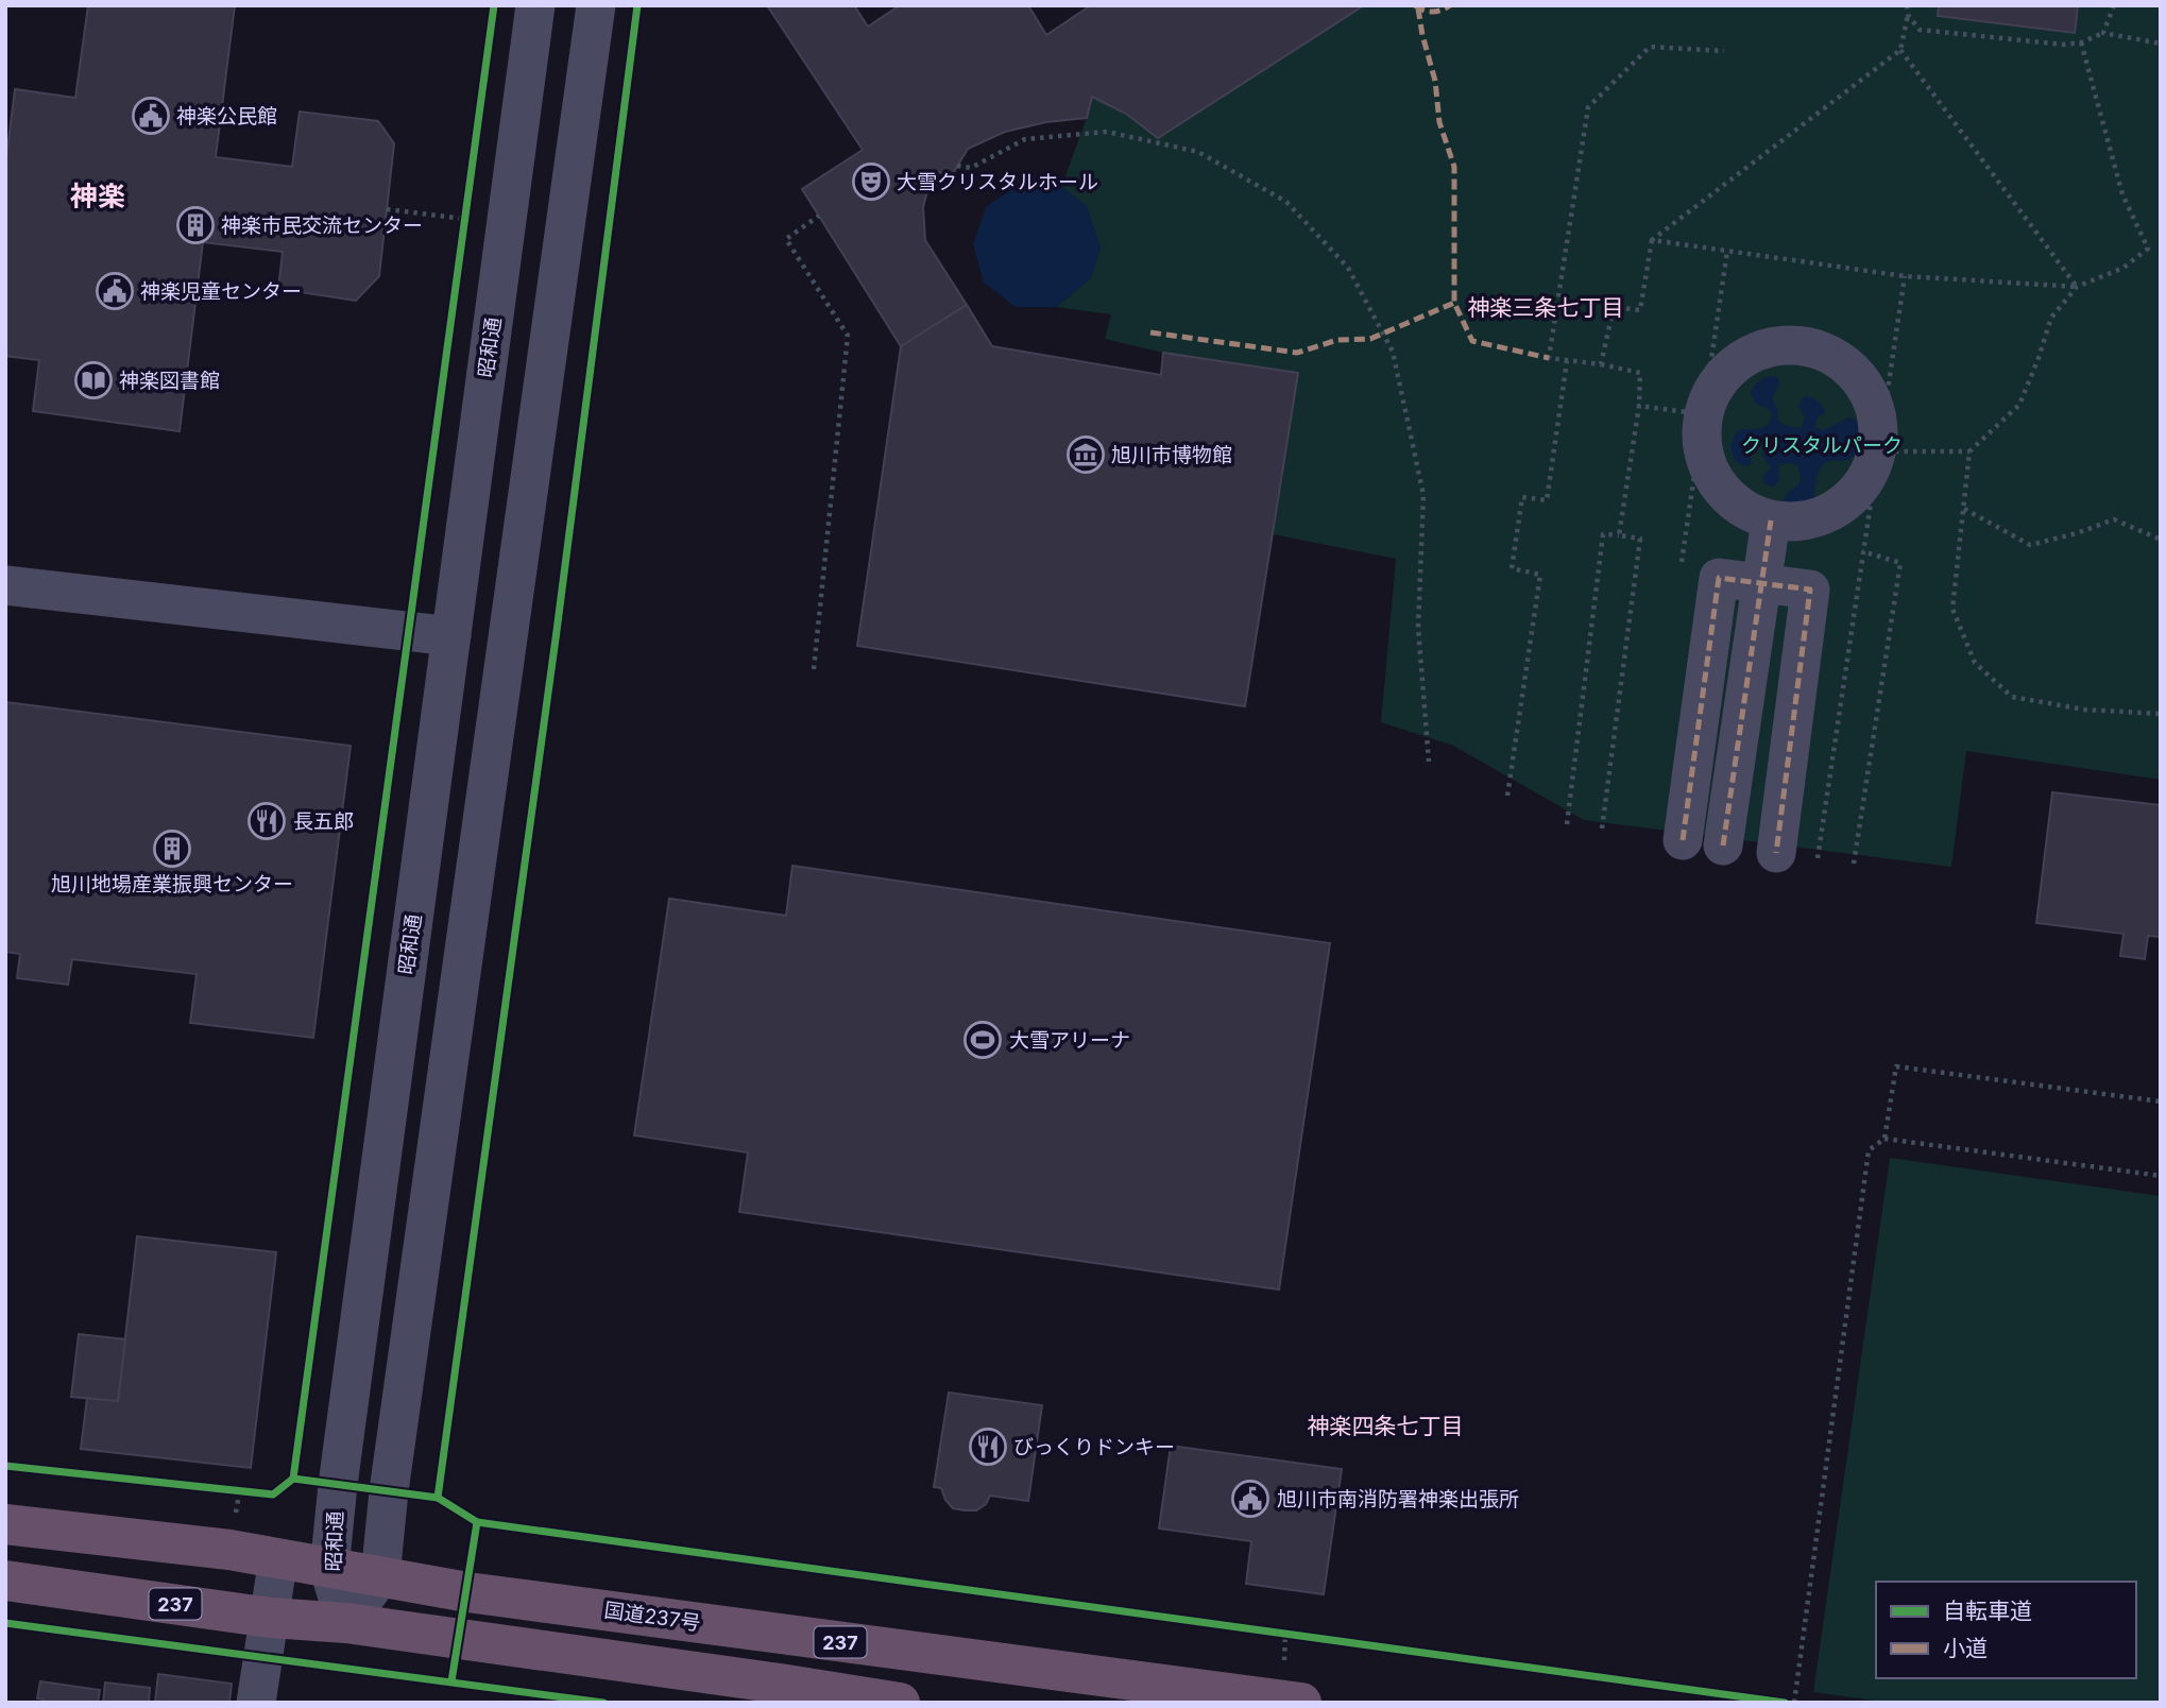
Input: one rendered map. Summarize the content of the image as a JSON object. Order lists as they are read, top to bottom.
{
  "streets": {
    "highway": ["237", "国道237号"],
    "street": ["昭和通"]
  },
  "crossings": [
    ["昭和通", "237"],
    ["昭和通", "国道237号"]
  ],
  "districts": ["神楽", "神楽三条七丁目", "神楽四条七丁目"],
  "parks": ["クリスタルパーク"],
  "places": {
    "public building": ["神楽公民館", "神楽児童センター", "旭川市南消防署神楽出張所"],
    "theatre": ["大雪クリスタルホール"],
    "building": ["神楽市民交流センター", "旭川地場産業振興センター"],
    "library": ["神楽図書館"],
    "museum": ["旭川市博物館"],
    "restaurant": ["長五郎", "びっくりドンキー"],
    "sports": ["大雪アリーナ"]
  },
  "legend": ["自転車道", "小道"]
}
